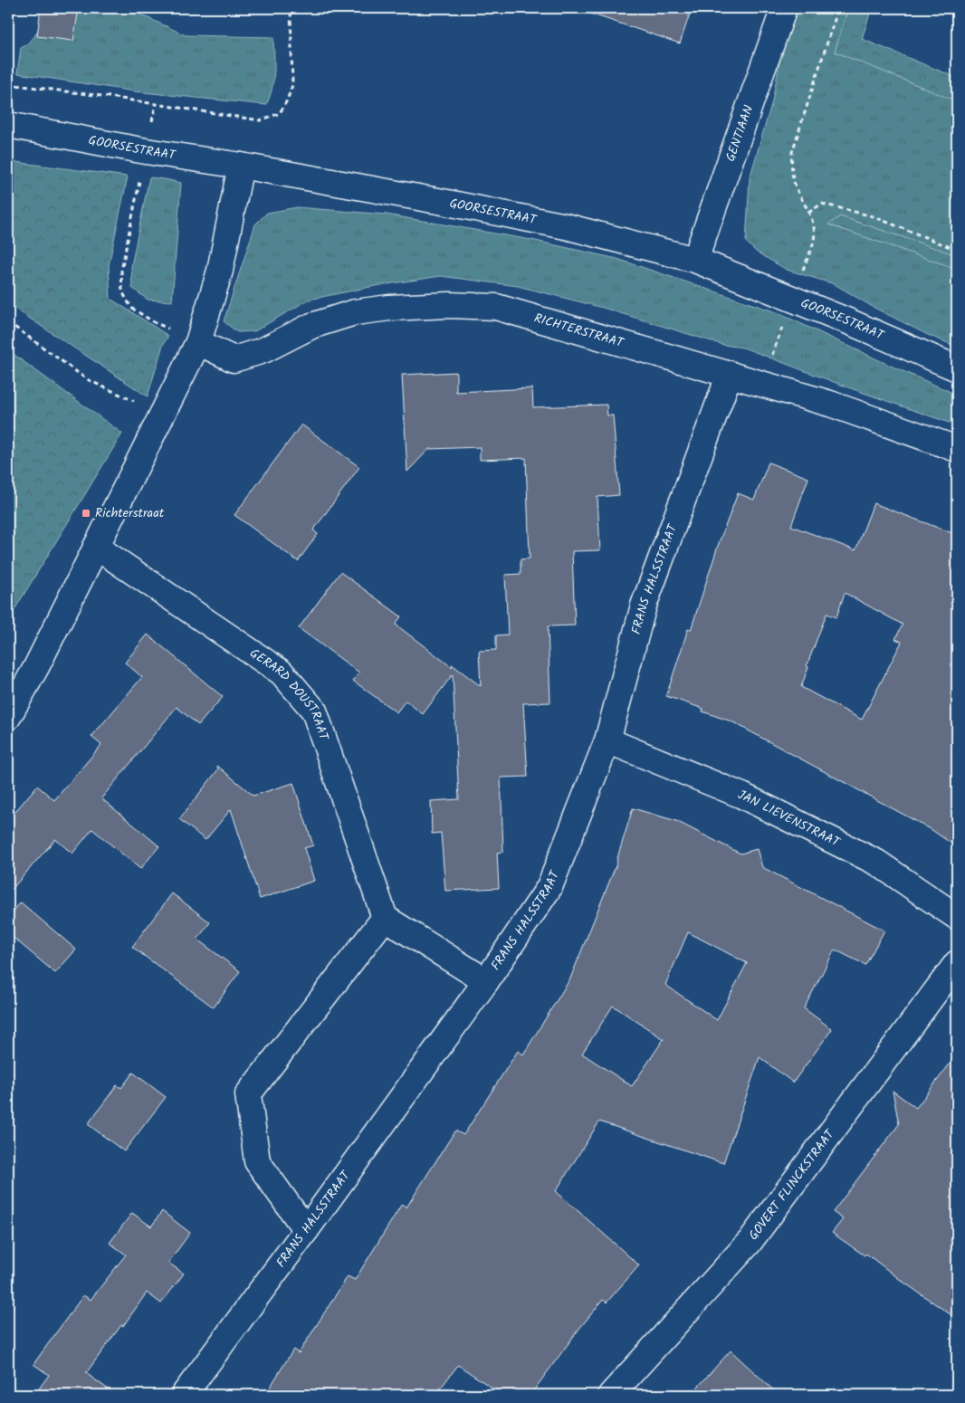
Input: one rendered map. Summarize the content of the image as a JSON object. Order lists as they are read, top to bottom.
{
  "streets": {
    "street": [
      "GENTIAAN",
      "GOORSESTRAAT",
      "RICHTERSTRAAT",
      "FRANS HALSSTRAAT",
      "GERARD DOUSTRAAT",
      "JAN LIEVENSTRAAT",
      "GOVERT FLINCKSTRAAT"
    ]
  },
  "crossings": [
    ["GENTIAAN", "GOORSESTRAAT"],
    ["RICHTERSTRAAT", "FRANS HALSSTRAAT"],
    ["FRANS HALSSTRAAT", "JAN LIEVENSTRAAT"]
  ],
  "places": {
    "transit": ["Richterstraat"]
  }
}
